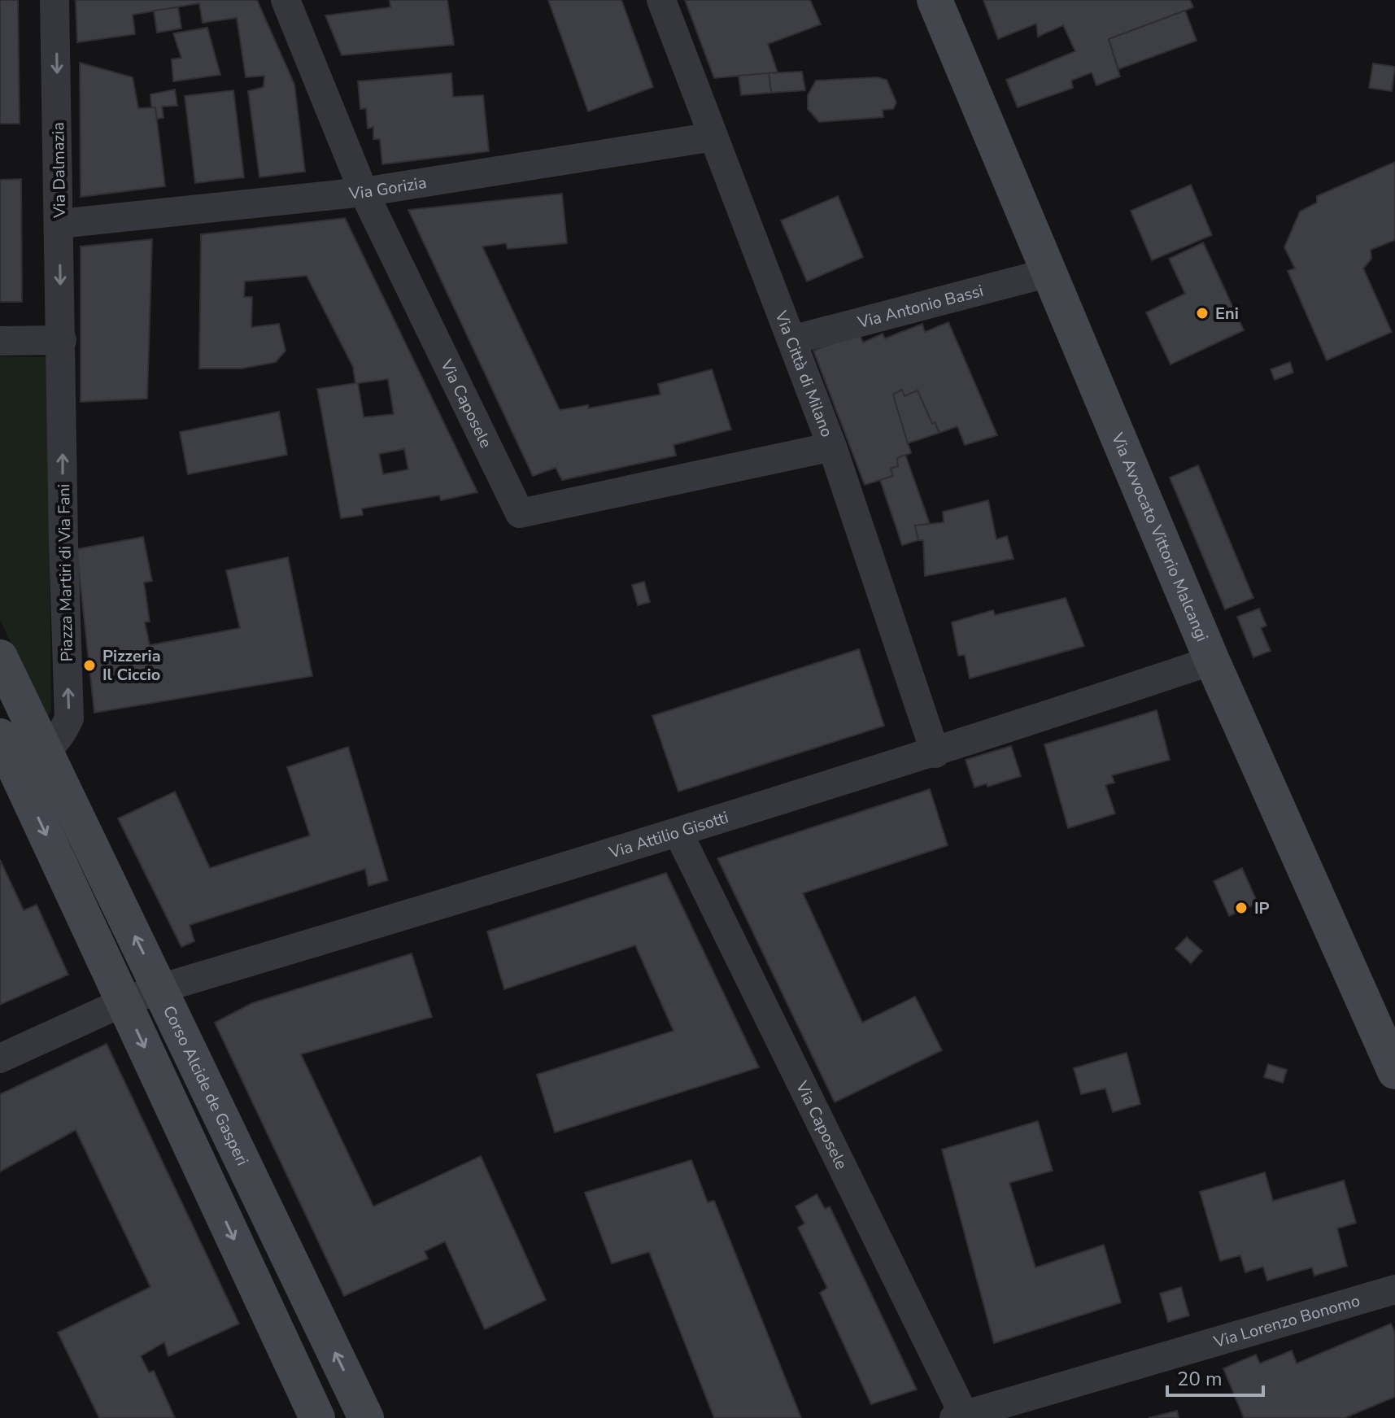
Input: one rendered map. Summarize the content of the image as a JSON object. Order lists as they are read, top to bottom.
{
  "streets": {
    "street": [
      "Via Dalmazia",
      "Via Gorizia",
      "Via Antonio Bassi",
      "Via Città di Milano",
      "Via Caposele",
      "Via Avvocato Vittorio Malcangi",
      "Piazza Martiri di Via Fani",
      "Via Attilio Gisotti",
      "Corso Alcide de Gasperi",
      "Via Lorenzo Bonomo"
    ]
  },
  "crossings": [
    ["Via Dalmazia", "Via Gorizia"],
    ["Via Dalmazia", "Piazza Martiri di Via Fani"],
    ["Via Gorizia", "Via Città di Milano"],
    ["Via Gorizia", "Via Caposele"],
    ["Via Antonio Bassi", "Via Città di Milano"],
    ["Via Antonio Bassi", "Via Avvocato Vittorio Malcangi"],
    ["Via Città di Milano", "Via Caposele"],
    ["Via Città di Milano", "Via Attilio Gisotti"],
    ["Via Caposele", "Via Attilio Gisotti"],
    ["Via Caposele", "Via Lorenzo Bonomo"],
    ["Via Avvocato Vittorio Malcangi", "Via Attilio Gisotti"],
    ["Piazza Martiri di Via Fani", "Corso Alcide de Gasperi"],
    ["Via Attilio Gisotti", "Corso Alcide de Gasperi"]
  ],
  "one_way": ["Via Dalmazia", "Piazza Martiri di Via Fani"],
  "places": ["Eni", "Pizzeria Il Ciccio", "IP"],
  "scale_bar": "20 m"
}
